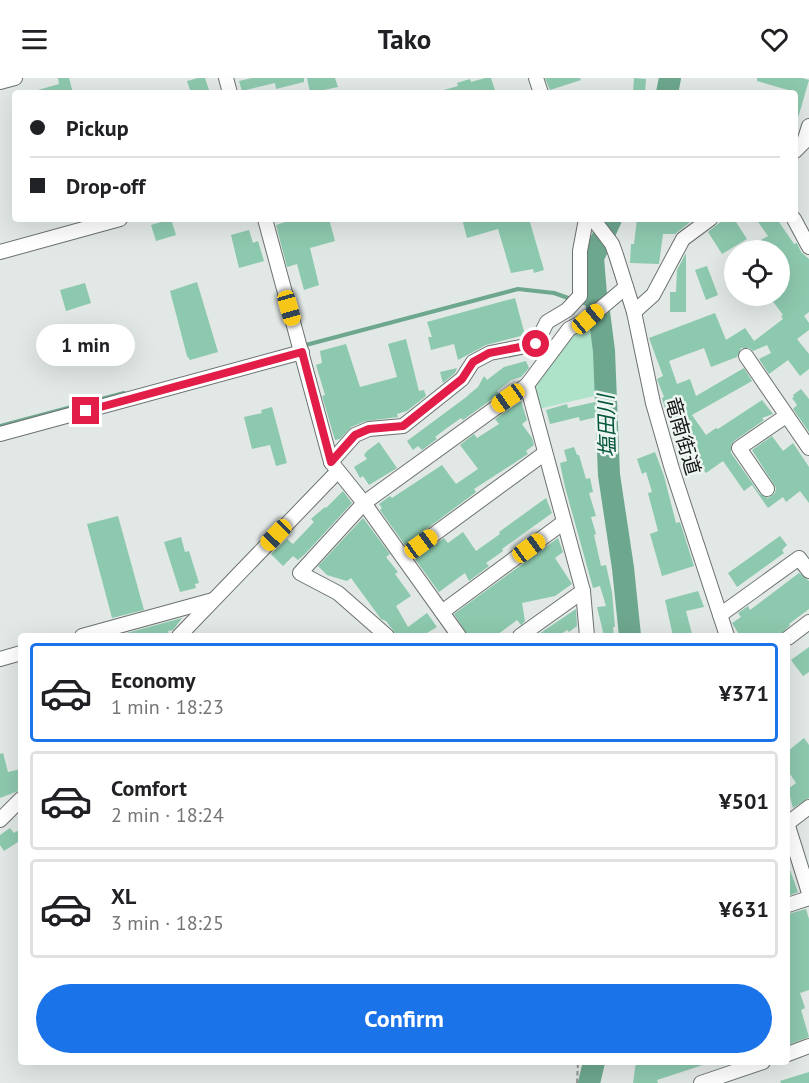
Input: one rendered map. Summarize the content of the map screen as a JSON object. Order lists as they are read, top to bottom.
{
  "streets": {
    "street": ["竜南街道"]
  },
  "water": ["塩田川"],
  "page": {
    "header": "Tako",
    "banner": ["Pickup", "Drop-off"],
    "bubble": "1 min",
    "list": [
      {
        "name": "Economy",
        "note": "1 min · 18:23",
        "value": "¥371"
      },
      {
        "name": "Comfort",
        "note": "2 min · 18:24",
        "value": "¥501"
      },
      {
        "name": "XL",
        "note": "3 min · 18:25",
        "value": "¥631"
      }
    ],
    "buttons": "Confirm"
  }
}
